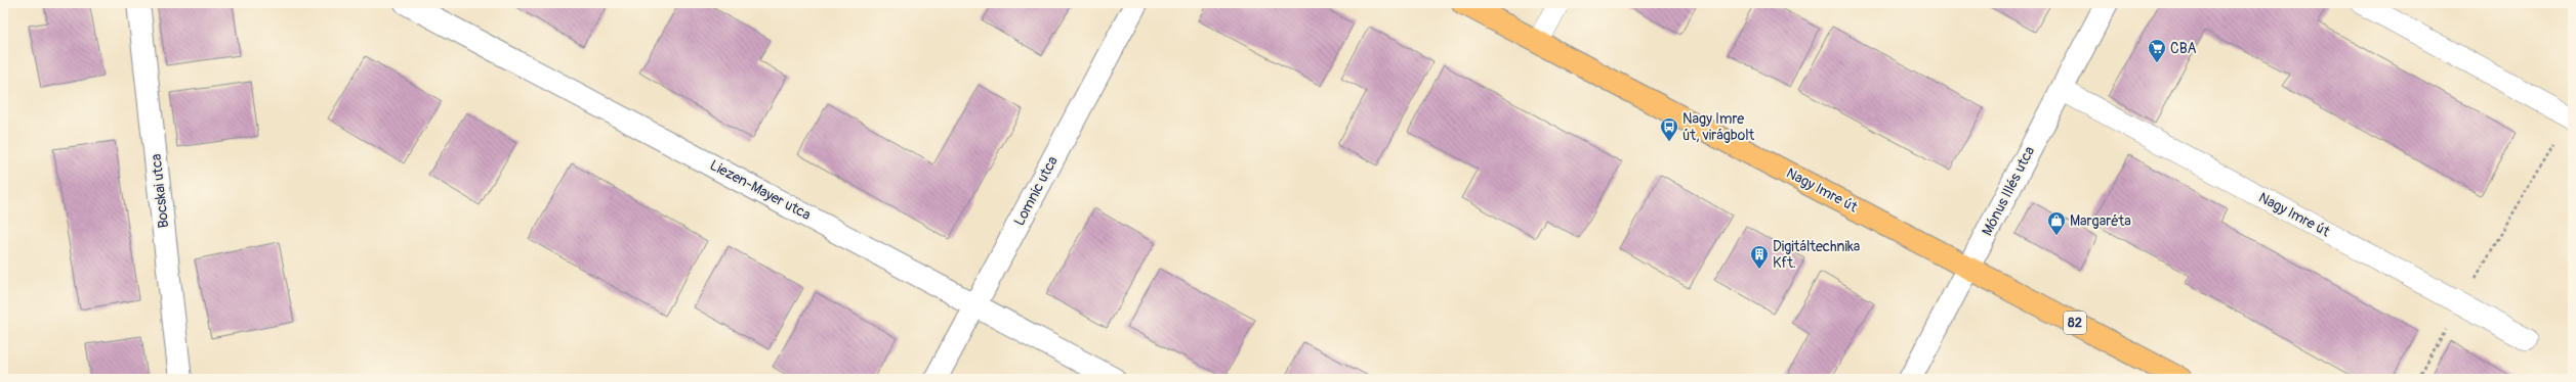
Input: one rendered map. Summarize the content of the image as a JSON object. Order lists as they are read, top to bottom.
{
  "streets": {
    "main road": ["Nagy Imre út", "82"],
    "street": [
      "Liezen-Mayer utca",
      "Bocskai utca",
      "Lomnic utca",
      "Mónus Illés utca"
    ]
  },
  "crossings": [
    ["Liezen-Mayer utca", "Lomnic utca"],
    ["Nagy Imre út", "Mónus Illés utca"]
  ],
  "places": {
    "supermarket": ["CBA"],
    "bus stop": ["Nagy Imre út, virágbolt"],
    "shop": ["Margaréta"],
    "building": ["Digitáltechnika Kft."]
  }
}
